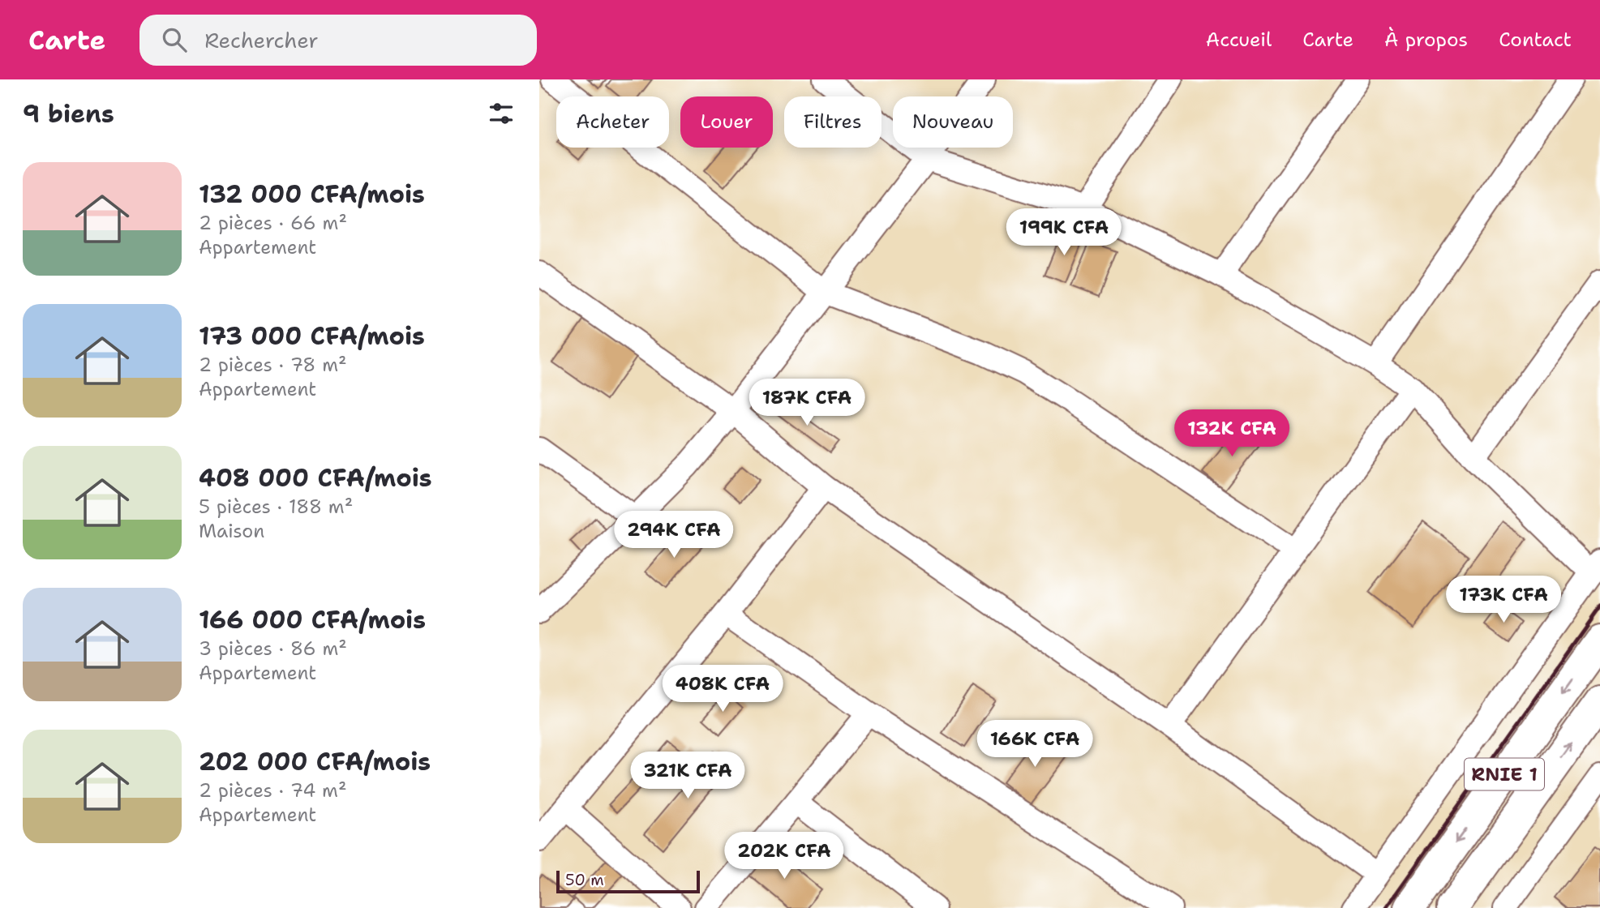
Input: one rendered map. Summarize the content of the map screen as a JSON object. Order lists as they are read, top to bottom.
{
  "streets": {
    "highway": ["RNIE 1"]
  },
  "scale_bar": "50 m",
  "page": {
    "header": "Carte",
    "search": "Rechercher",
    "nav": [
      "Accueil",
      "Carte",
      "À propos",
      "Contact"
    ],
    "heading": "9 biens",
    "chip": [
      "Acheter",
      "Louer",
      "Filtres",
      "Nouveau"
    ],
    "list": [
      {
        "name": "132 000 CFA/mois",
        "note": "2 pièces · 66 m² · Appartement"
      },
      {
        "name": "173 000 CFA/mois",
        "note": "2 pièces · 78 m² · Appartement"
      },
      {
        "name": "408 000 CFA/mois",
        "note": "5 pièces · 188 m² · Maison"
      },
      {
        "name": "166 000 CFA/mois",
        "note": "3 pièces · 86 m² · Appartement"
      },
      {
        "name": "202 000 CFA/mois",
        "note": "2 pièces · 74 m² · Appartement"
      }
    ],
    "price": [
      "199K CFA",
      "187K CFA",
      "132K CFA",
      "294K CFA",
      "173K CFA",
      "408K CFA",
      "166K CFA",
      "321K CFA",
      "202K CFA"
    ],
    "scale": "50 m"
  }
}
